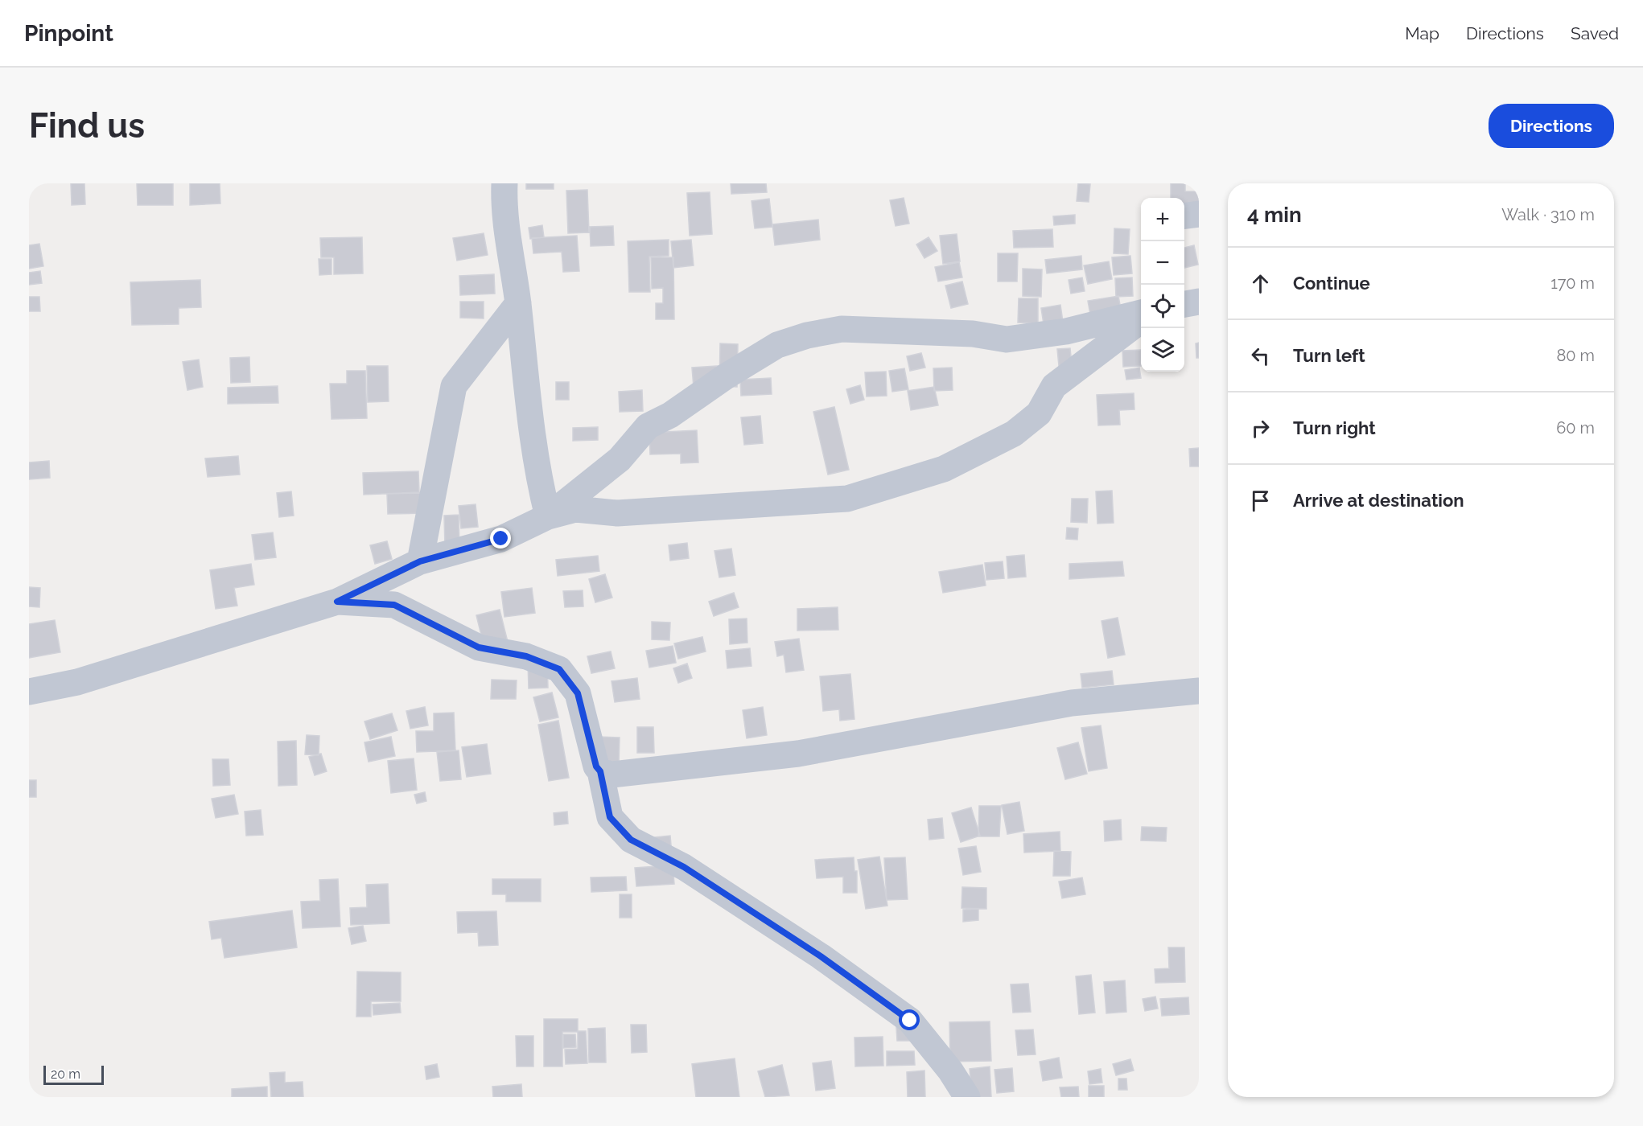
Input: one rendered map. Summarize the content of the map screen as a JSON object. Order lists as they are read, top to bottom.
{
  "scale_bar": "20 m",
  "page": {
    "header": "Pinpoint",
    "nav": ["Map", "Directions", "Saved"],
    "buttons": "Directions",
    "title": "Find us",
    "heading": ["4 min", "Walk · 310 m"],
    "map_buttons": ["+", "−"],
    "list": [
      ["Continue", "170 m"],
      ["Turn left", "80 m"],
      ["Turn right", "60 m"],
      "Arrive at destination"
    ],
    "scale": "20 m"
  }
}
